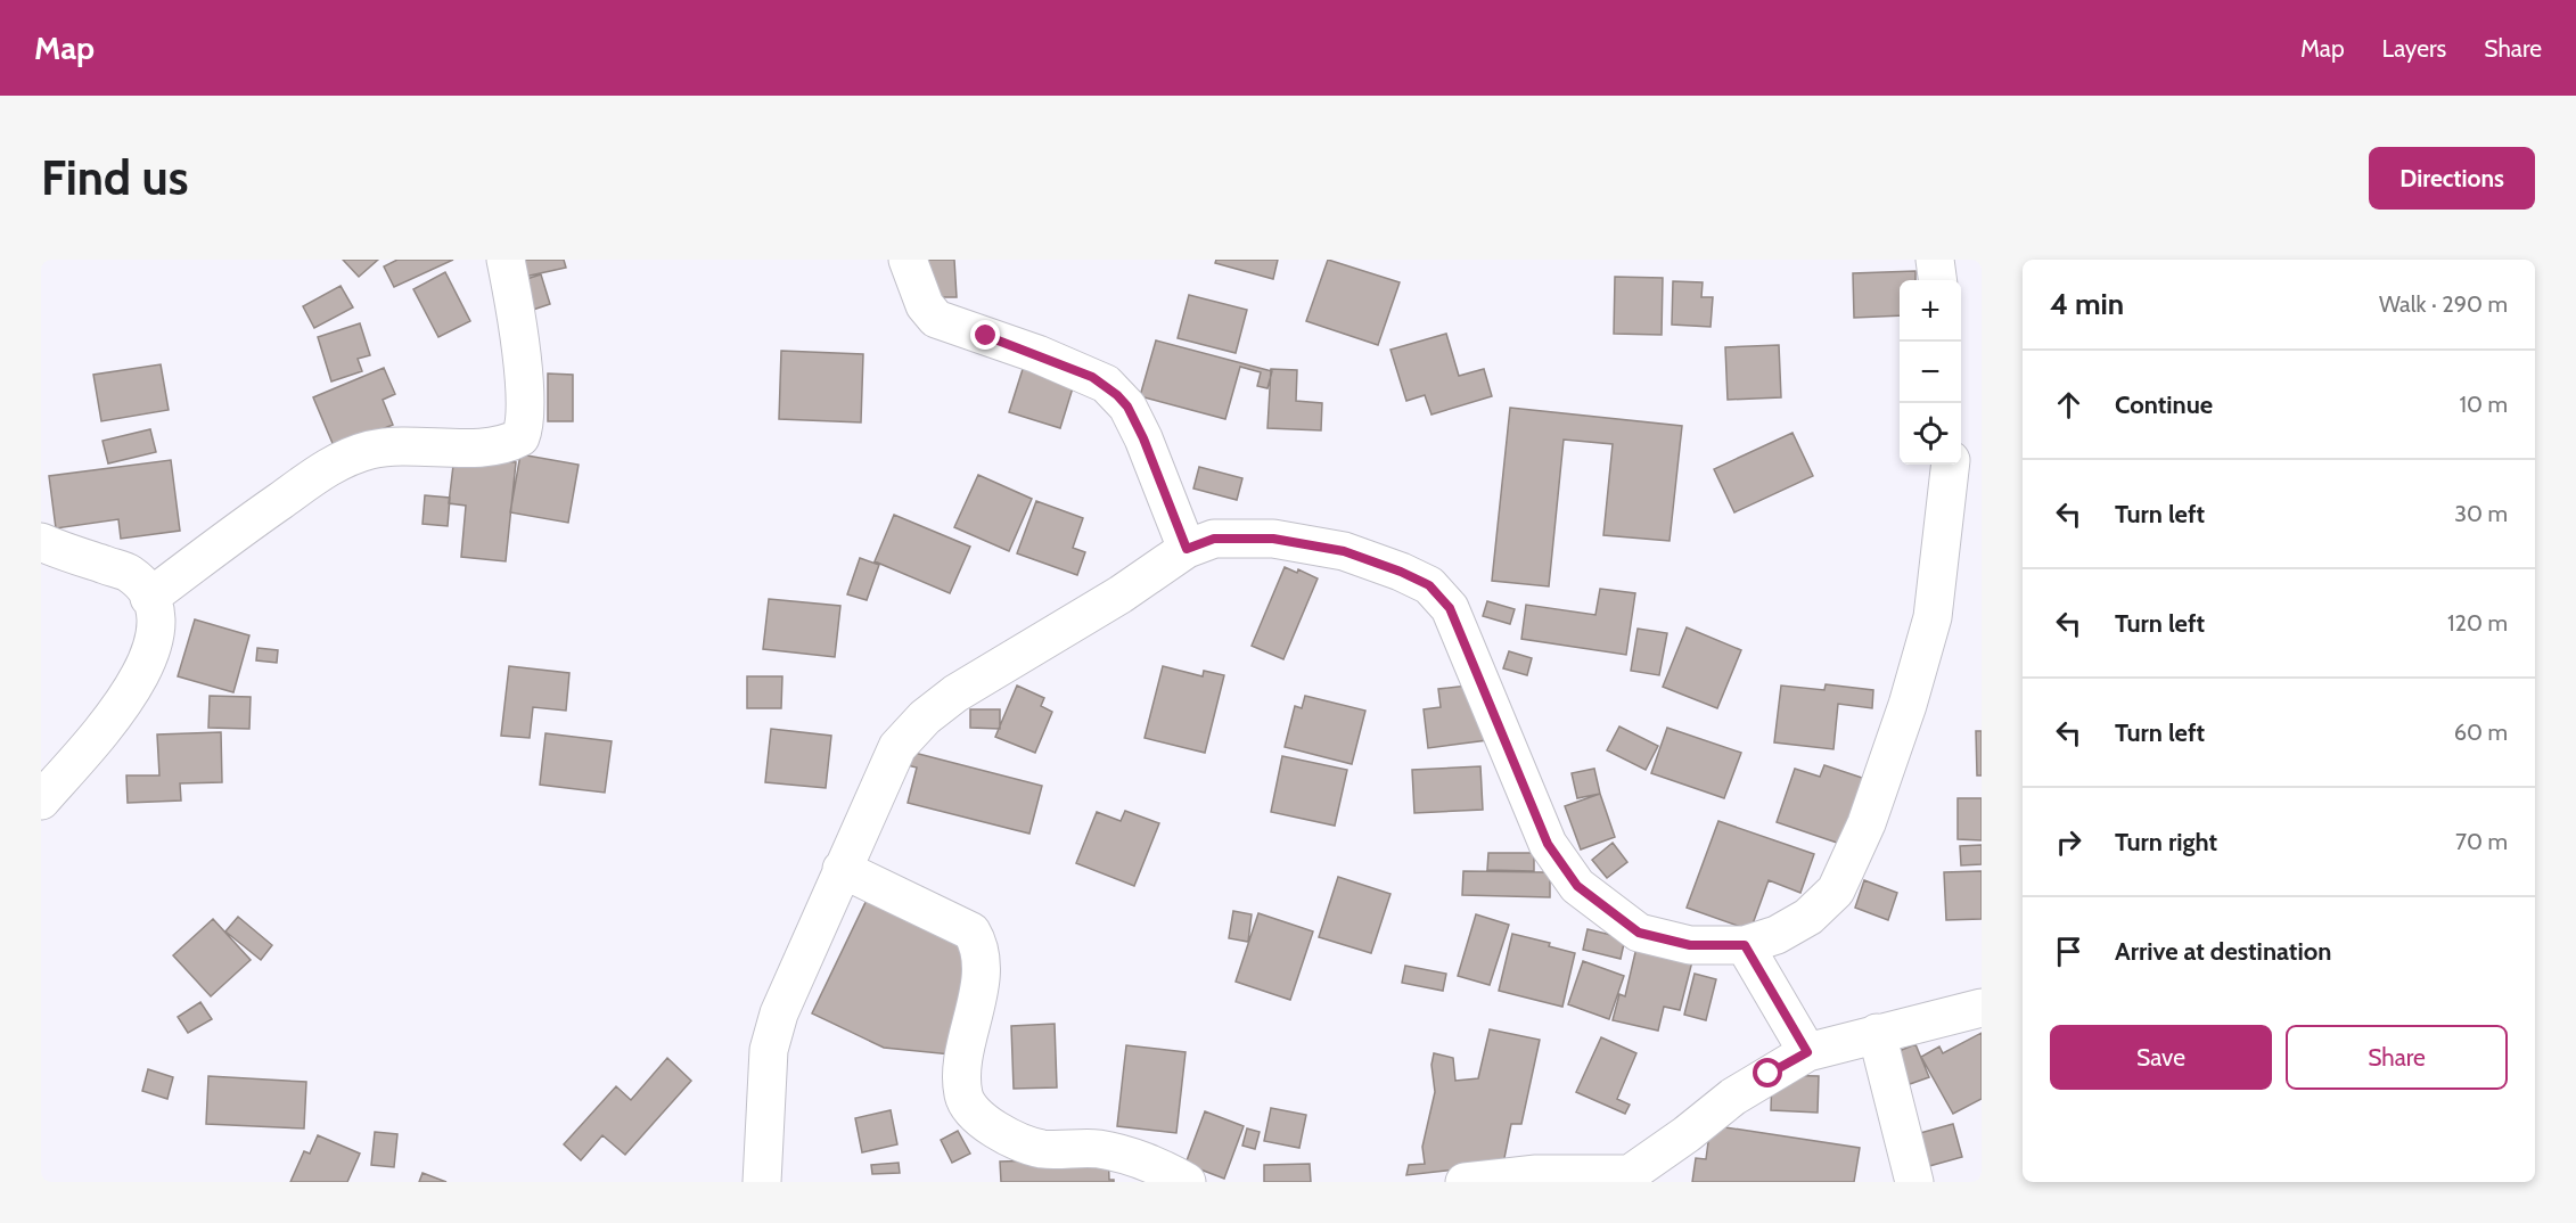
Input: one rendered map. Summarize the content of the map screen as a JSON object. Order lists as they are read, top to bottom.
{
  "page": {
    "header": "Map",
    "nav": ["Map", "Layers", "Share"],
    "buttons": [
      "Directions",
      ["Save", "Share"]
    ],
    "title": "Find us",
    "heading": ["4 min", "Walk · 290 m"],
    "map_buttons": ["+", "−"],
    "list": [
      ["Continue", "10 m"],
      ["Turn left", "30 m"],
      ["Turn left", "120 m"],
      ["Turn left", "60 m"],
      ["Turn right", "70 m"],
      "Arrive at destination"
    ]
  }
}
